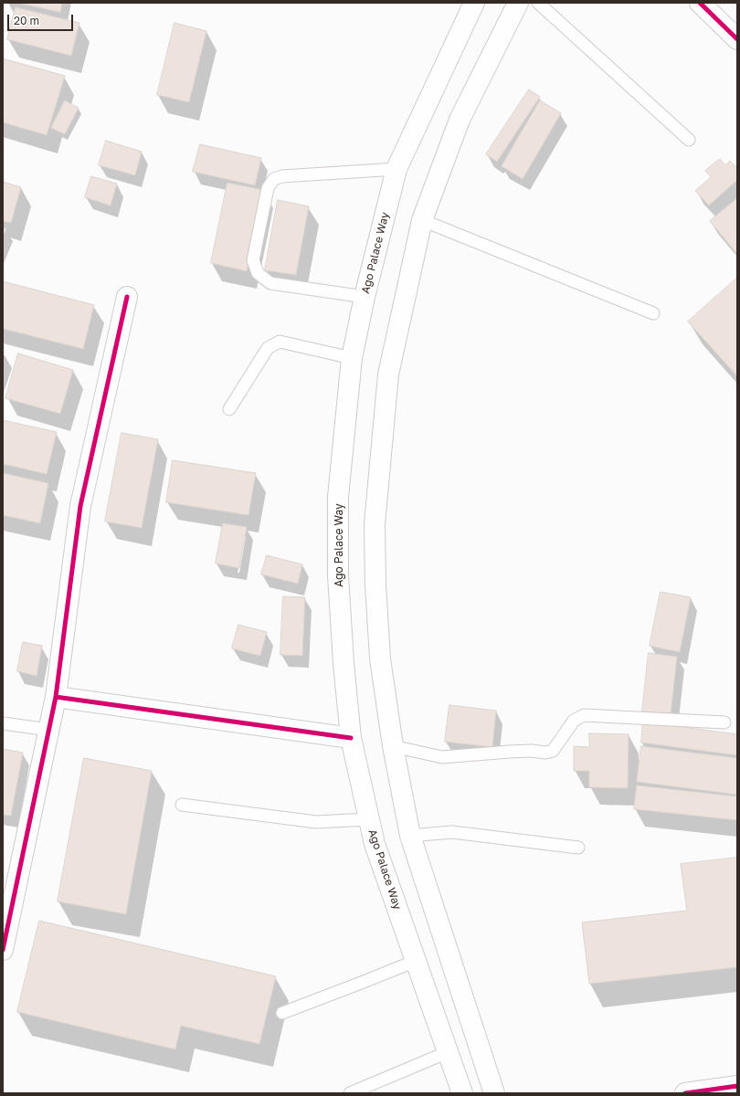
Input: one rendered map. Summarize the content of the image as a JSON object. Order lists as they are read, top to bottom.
{
  "streets": {
    "main road": ["Ago Palace Way"]
  },
  "scale_bar": "20 m"
}
